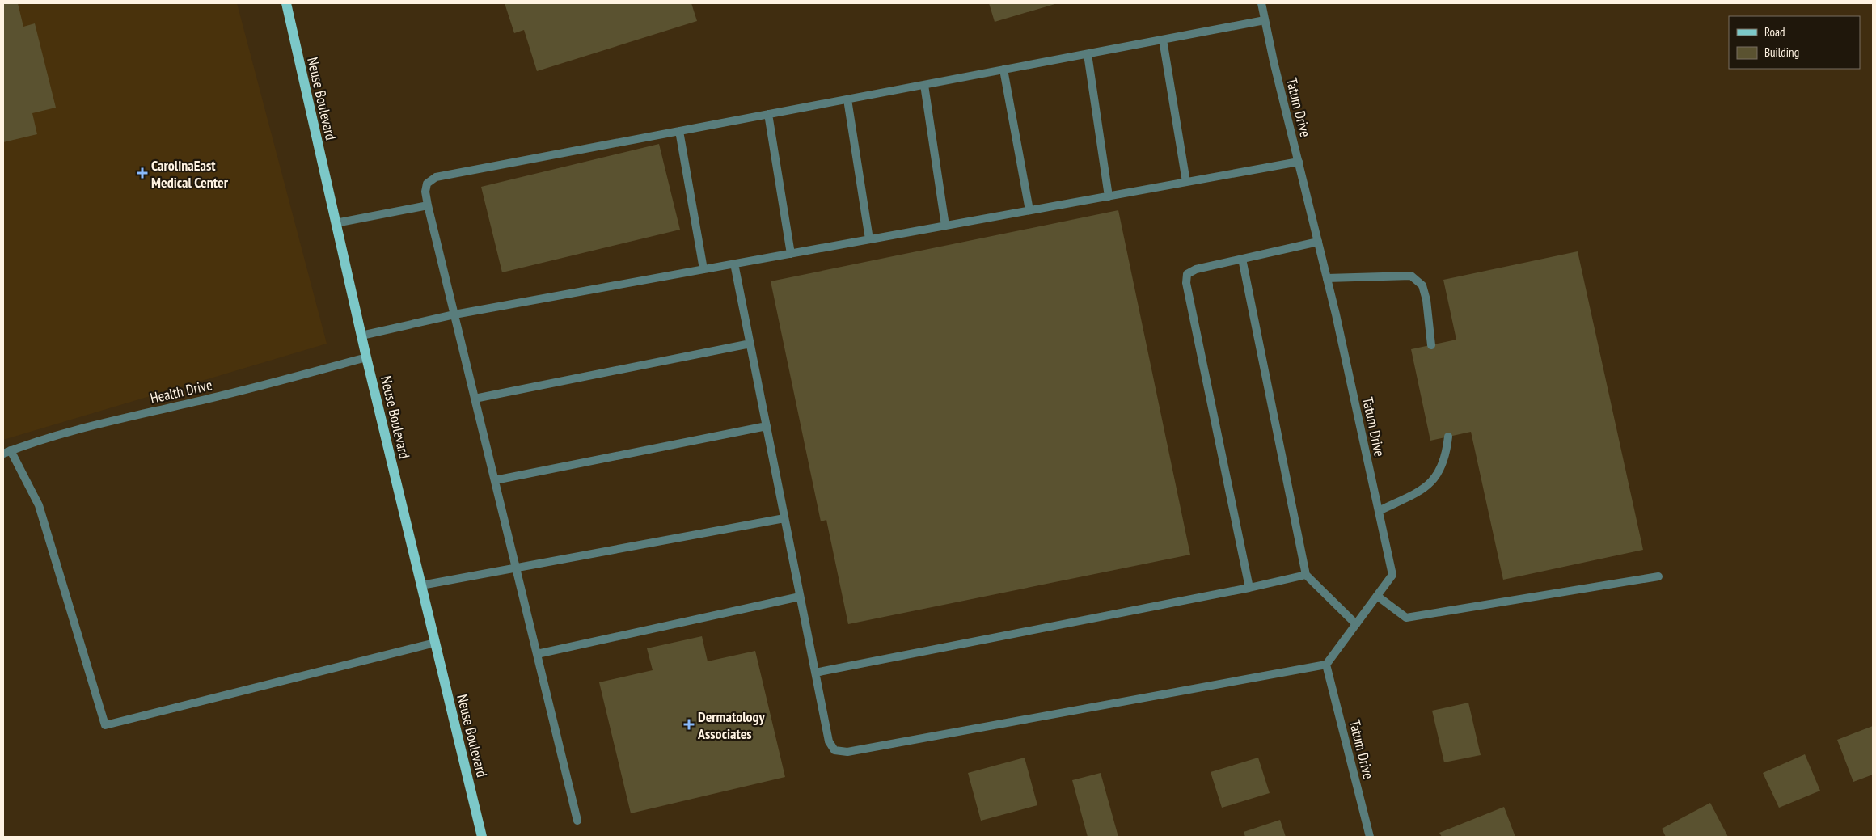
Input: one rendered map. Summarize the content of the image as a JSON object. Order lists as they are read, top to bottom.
{
  "streets": {
    "main road": ["Neuse Boulevard"],
    "street": ["Tatum Drive", "Health Drive"]
  },
  "crossings": [
    ["Neuse Boulevard", "Health Drive"]
  ],
  "places": {
    "health": ["CarolinaEast Medical Center", "Dermatology Associates"]
  },
  "legend": ["Road", "Building"]
}
